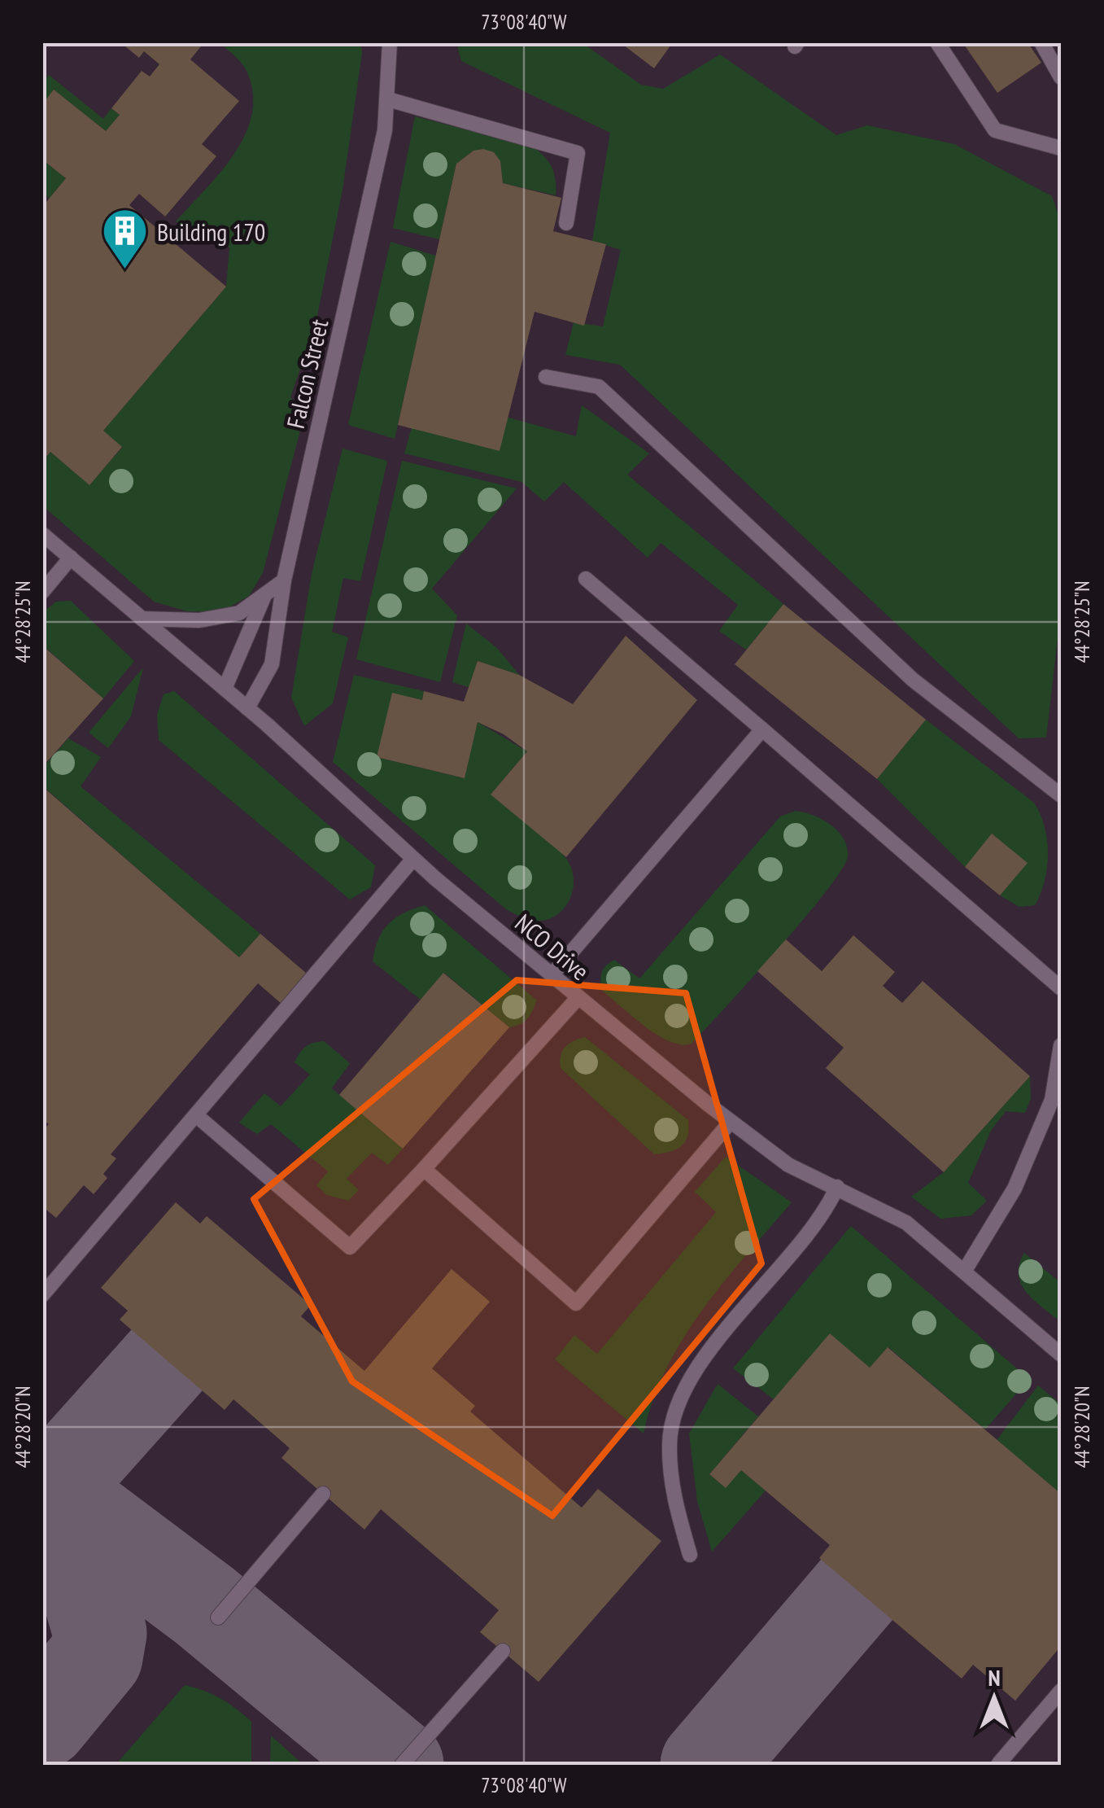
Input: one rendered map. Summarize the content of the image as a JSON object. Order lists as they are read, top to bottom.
{
  "streets": {
    "lane": ["Falcon Street", "NCO Drive"]
  },
  "crossings": [
    ["Falcon Street", "NCO Drive"]
  ],
  "places": {
    "building": ["Building 170"]
  },
  "north": "top",
  "coordinates": ["73°08'40\"W", "44°28'25\"N", "44°28'20\"N"]
}
